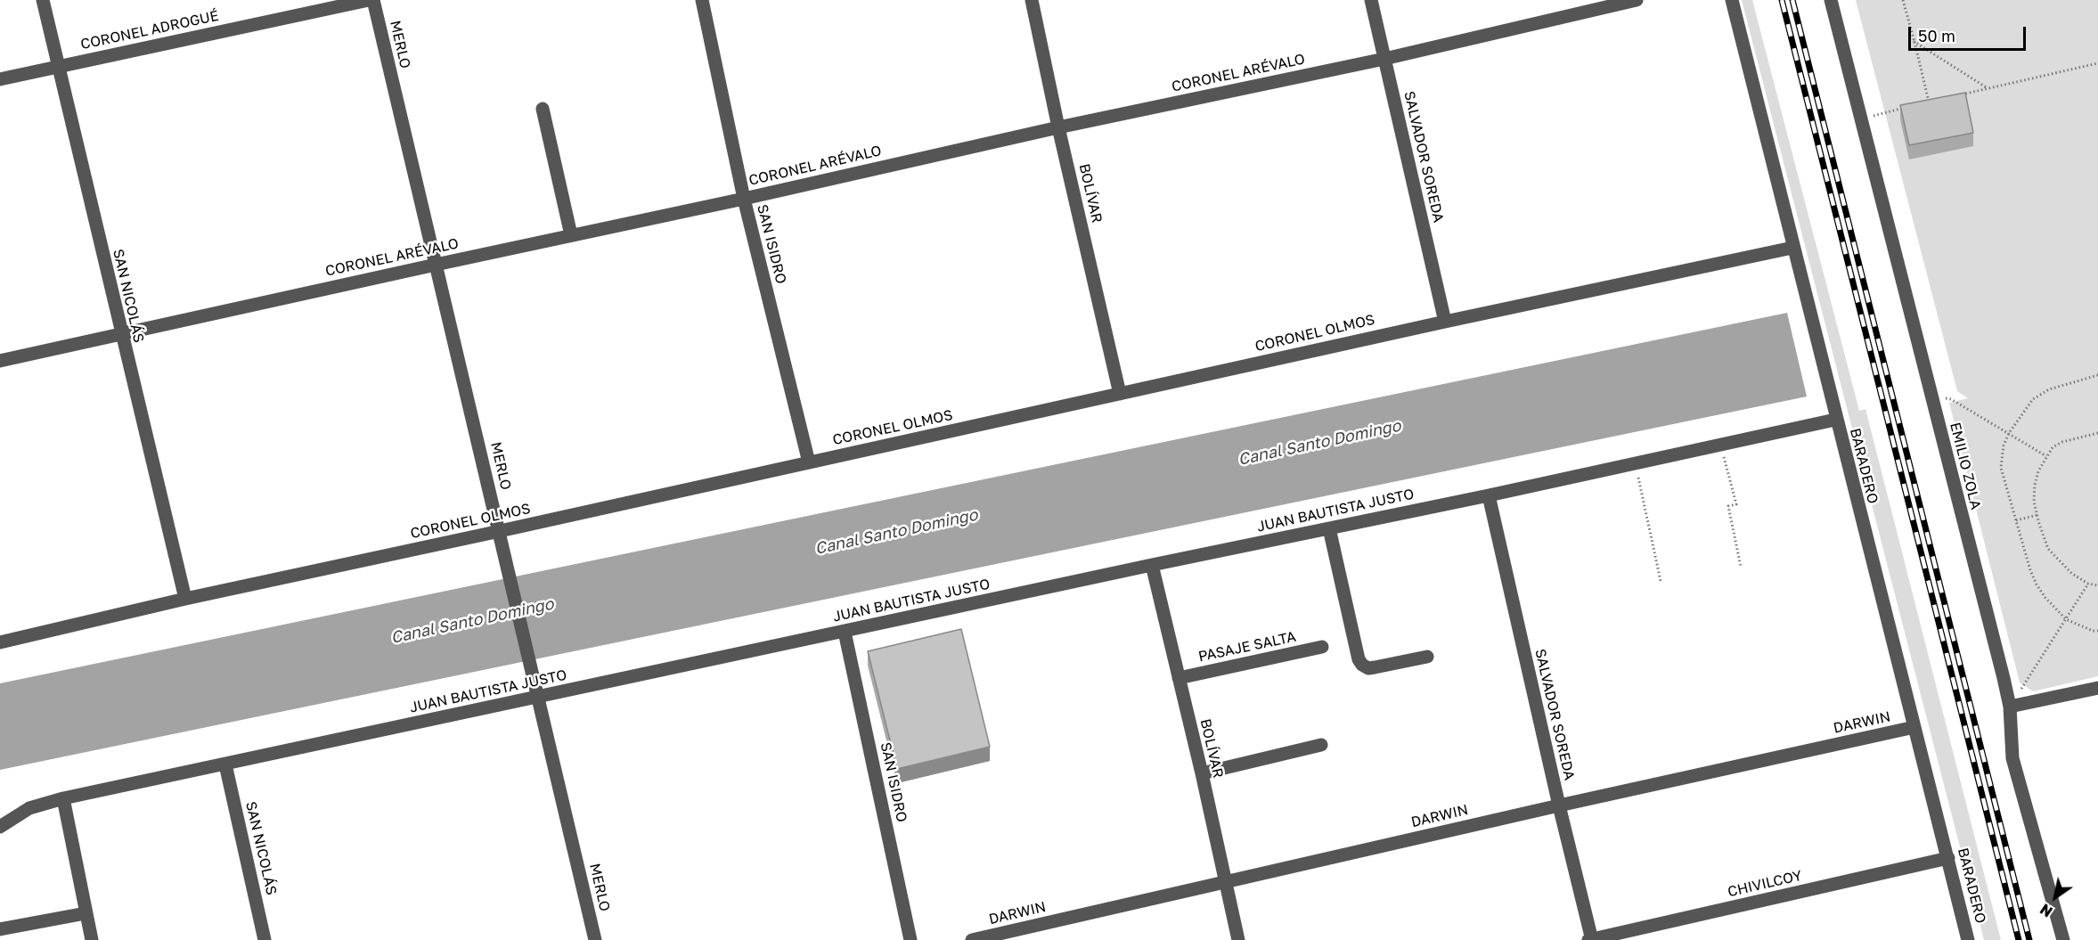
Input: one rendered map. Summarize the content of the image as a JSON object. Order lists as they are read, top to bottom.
{
  "streets": {
    "street": [
      "CORONEL ADROGUÉ",
      "MERLO",
      "CORONEL ARÉVALO",
      "SALVADOR SOREDA",
      "BOLÍVAR",
      "SAN ISIDRO",
      "SAN NICOLÁS",
      "CORONEL OLMOS",
      "BARADERO",
      "EMILIO ZOLA",
      "JUAN BAUTISTA JUSTO",
      "PASAJE SALTA",
      "DARWIN",
      "CHIVILCOY"
    ]
  },
  "crossings": [
    ["CORONEL ADROGUÉ", "MERLO"],
    ["CORONEL ADROGUÉ", "SAN NICOLÁS"],
    ["MERLO", "CORONEL ARÉVALO"],
    ["MERLO", "CORONEL OLMOS"],
    ["MERLO", "JUAN BAUTISTA JUSTO"],
    ["CORONEL ARÉVALO", "SALVADOR SOREDA"],
    ["CORONEL ARÉVALO", "BOLÍVAR"],
    ["CORONEL ARÉVALO", "SAN ISIDRO"],
    ["CORONEL ARÉVALO", "SAN NICOLÁS"],
    ["SALVADOR SOREDA", "CORONEL OLMOS"],
    ["SALVADOR SOREDA", "JUAN BAUTISTA JUSTO"],
    ["SALVADOR SOREDA", "DARWIN"],
    ["SALVADOR SOREDA", "CHIVILCOY"],
    ["BOLÍVAR", "CORONEL OLMOS"],
    ["BOLÍVAR", "JUAN BAUTISTA JUSTO"],
    ["BOLÍVAR", "PASAJE SALTA"],
    ["BOLÍVAR", "DARWIN"],
    ["SAN ISIDRO", "CORONEL OLMOS"],
    ["SAN ISIDRO", "JUAN BAUTISTA JUSTO"],
    ["SAN NICOLÁS", "CORONEL OLMOS"],
    ["SAN NICOLÁS", "JUAN BAUTISTA JUSTO"],
    ["CORONEL OLMOS", "BARADERO"],
    ["BARADERO", "JUAN BAUTISTA JUSTO"],
    ["BARADERO", "DARWIN"],
    ["BARADERO", "CHIVILCOY"]
  ],
  "water": ["Canal Santo Domingo"],
  "scale_bar": "50 m",
  "north": "bottom left"
}
